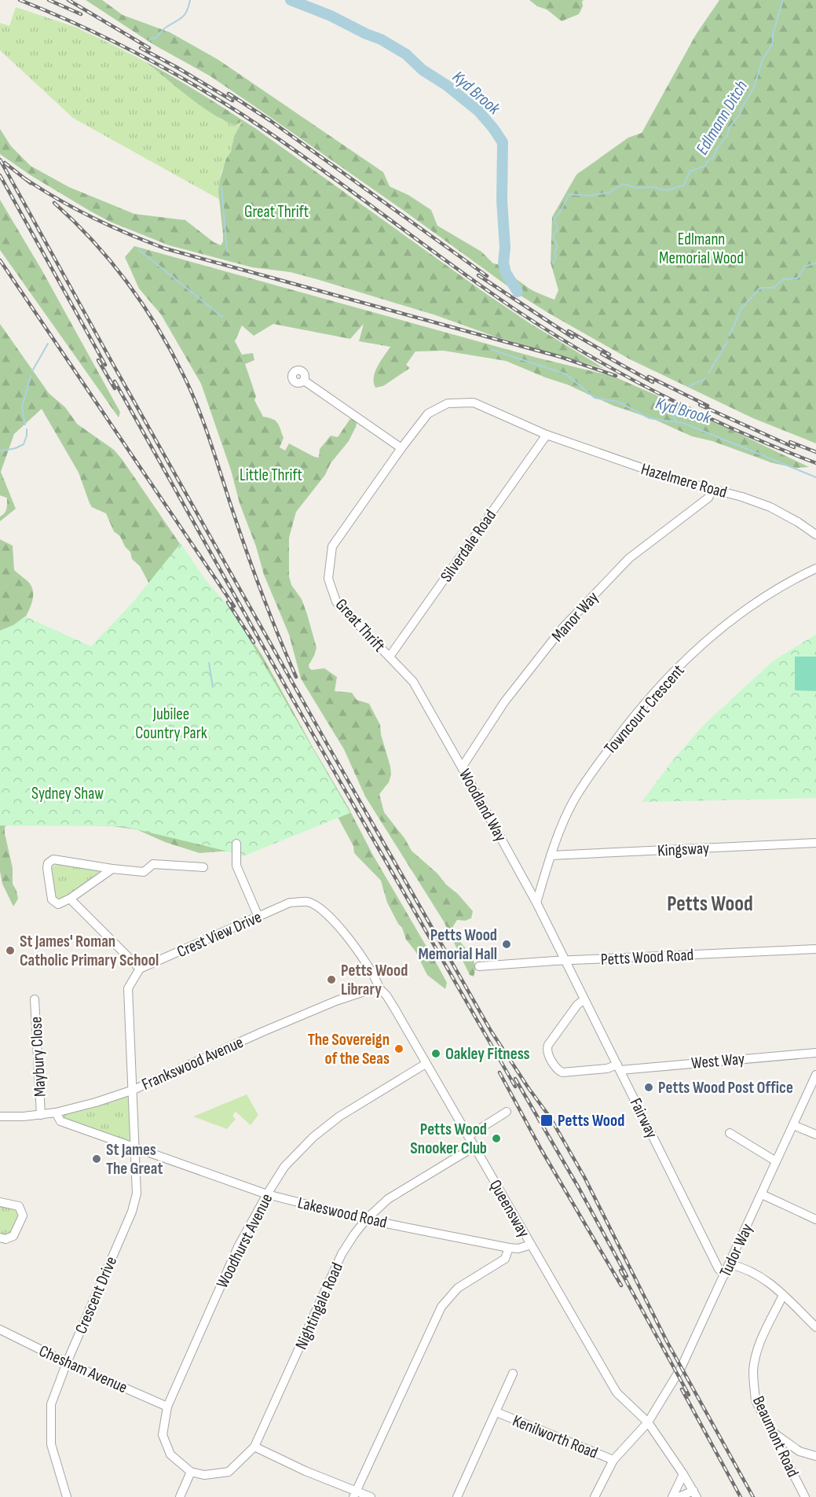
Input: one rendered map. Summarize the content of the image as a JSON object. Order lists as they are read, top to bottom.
{
  "streets": {
    "street": [
      "Hazelmere Road",
      "Silverdale Road",
      "Manor Way",
      "Great Thrift",
      "Towncourt Crescent",
      "Woodland Way",
      "Kingsway",
      "Crest View Drive",
      "Petts Wood Road",
      "Maybury Close",
      "West Way",
      "Frankswood Avenue",
      "Fairway",
      "Queensway",
      "Lakeswood Road",
      "Woodhurst Avenue",
      "Tudor Way",
      "Crescent Drive",
      "Nightingale Road",
      "Chesham Avenue",
      "Kenilworth Road",
      "Beaumont Road"
    ]
  },
  "crossings": [
    ["Hazelmere Road", "Silverdale Road"],
    ["Hazelmere Road", "Manor Way"],
    ["Hazelmere Road", "Great Thrift"],
    ["Silverdale Road", "Great Thrift"],
    ["Silverdale Road", "Woodland Way"],
    ["Manor Way", "Woodland Way"],
    ["Great Thrift", "Woodland Way"],
    ["Towncourt Crescent", "Woodland Way"],
    ["Towncourt Crescent", "Kingsway"],
    ["Woodland Way", "Petts Wood Road"],
    ["Woodland Way", "Fairway"],
    ["Crest View Drive", "Frankswood Avenue"],
    ["Crest View Drive", "Queensway"],
    ["Petts Wood Road", "Fairway"],
    ["Maybury Close", "Frankswood Avenue"],
    ["West Way", "Fairway"],
    ["Frankswood Avenue", "Queensway"],
    ["Frankswood Avenue", "Lakeswood Road"],
    ["Frankswood Avenue", "Crescent Drive"],
    ["Fairway", "Tudor Way"],
    ["Queensway", "Lakeswood Road"],
    ["Queensway", "Woodhurst Avenue"],
    ["Queensway", "Tudor Way"],
    ["Queensway", "Nightingale Road"],
    ["Lakeswood Road", "Woodhurst Avenue"],
    ["Lakeswood Road", "Crescent Drive"],
    ["Lakeswood Road", "Nightingale Road"],
    ["Woodhurst Avenue", "Nightingale Road"],
    ["Woodhurst Avenue", "Chesham Avenue"],
    ["Tudor Way", "Kenilworth Road"],
    ["Crescent Drive", "Chesham Avenue"]
  ],
  "districts": ["Petts Wood"],
  "water": ["Kyd Brook", "Edlmann Ditch"],
  "parks": [
    "Great Thrift",
    "Edlmann Memorial Wood",
    "Little Thrift",
    "Jubilee Country Park",
    "Sydney Shaw"
  ],
  "places": {
    "other": [
      "Petts Wood Memorial Hall",
      "St James' Roman Catholic Primary School",
      "Petts Wood Library",
      "The Sovereign of the Seas",
      "Oakley Fitness",
      "Petts Wood Post Office",
      "Petts Wood Snooker Club",
      "St James The Great"
    ],
    "transit": ["Petts Wood"]
  }
}
